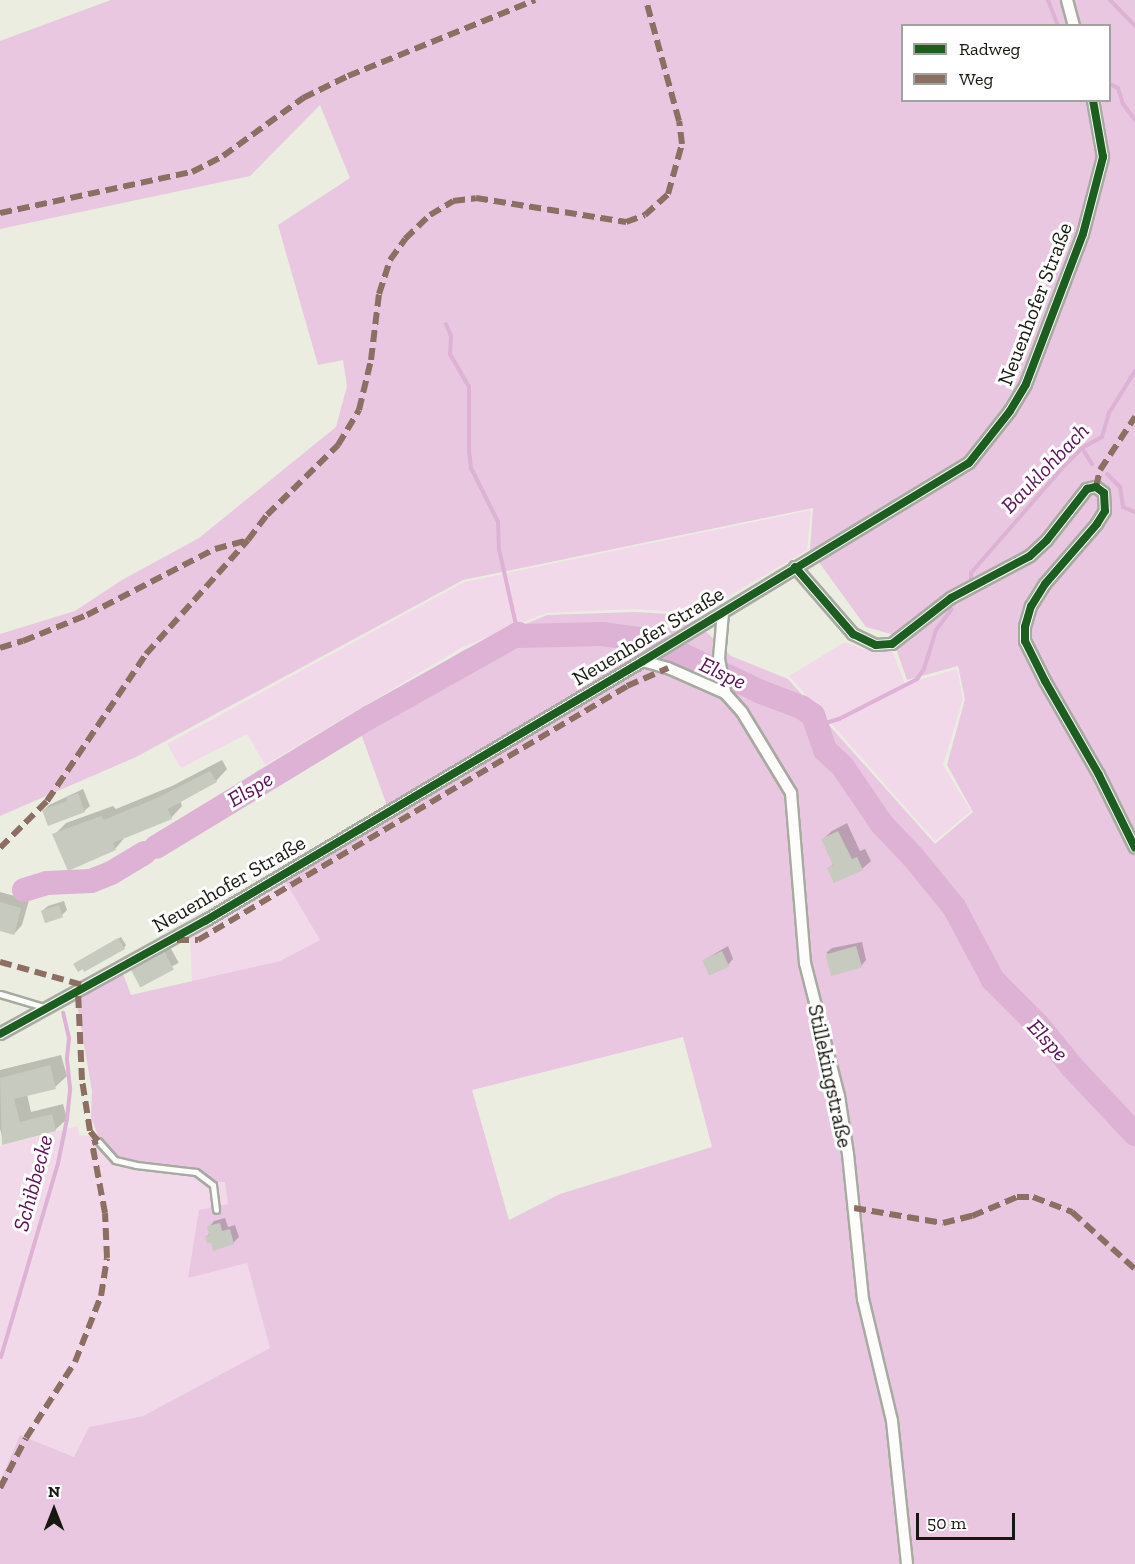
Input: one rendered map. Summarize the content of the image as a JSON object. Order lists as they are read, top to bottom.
{
  "streets": {
    "street": ["Neuenhofer Straße", "Stillekingstraße"]
  },
  "crossings": [
    ["Neuenhofer Straße", "Stillekingstraße"]
  ],
  "water": ["Bauklohbach", "Elspe", "Schibbecke"],
  "legend": ["Radweg", "Weg"],
  "scale_bar": "50 m",
  "north": "top"
}
